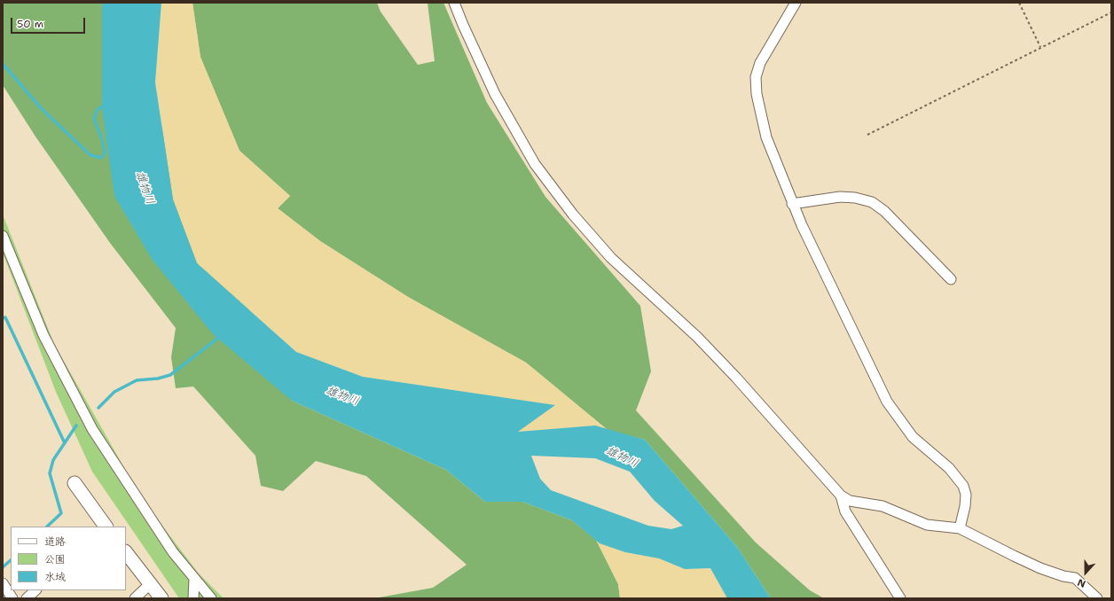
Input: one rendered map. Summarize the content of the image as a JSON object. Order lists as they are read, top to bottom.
{
  "water": ["雄物川"],
  "legend": ["道路", "公園", "水域"],
  "scale_bar": "50 m",
  "north": "bottom"
}
